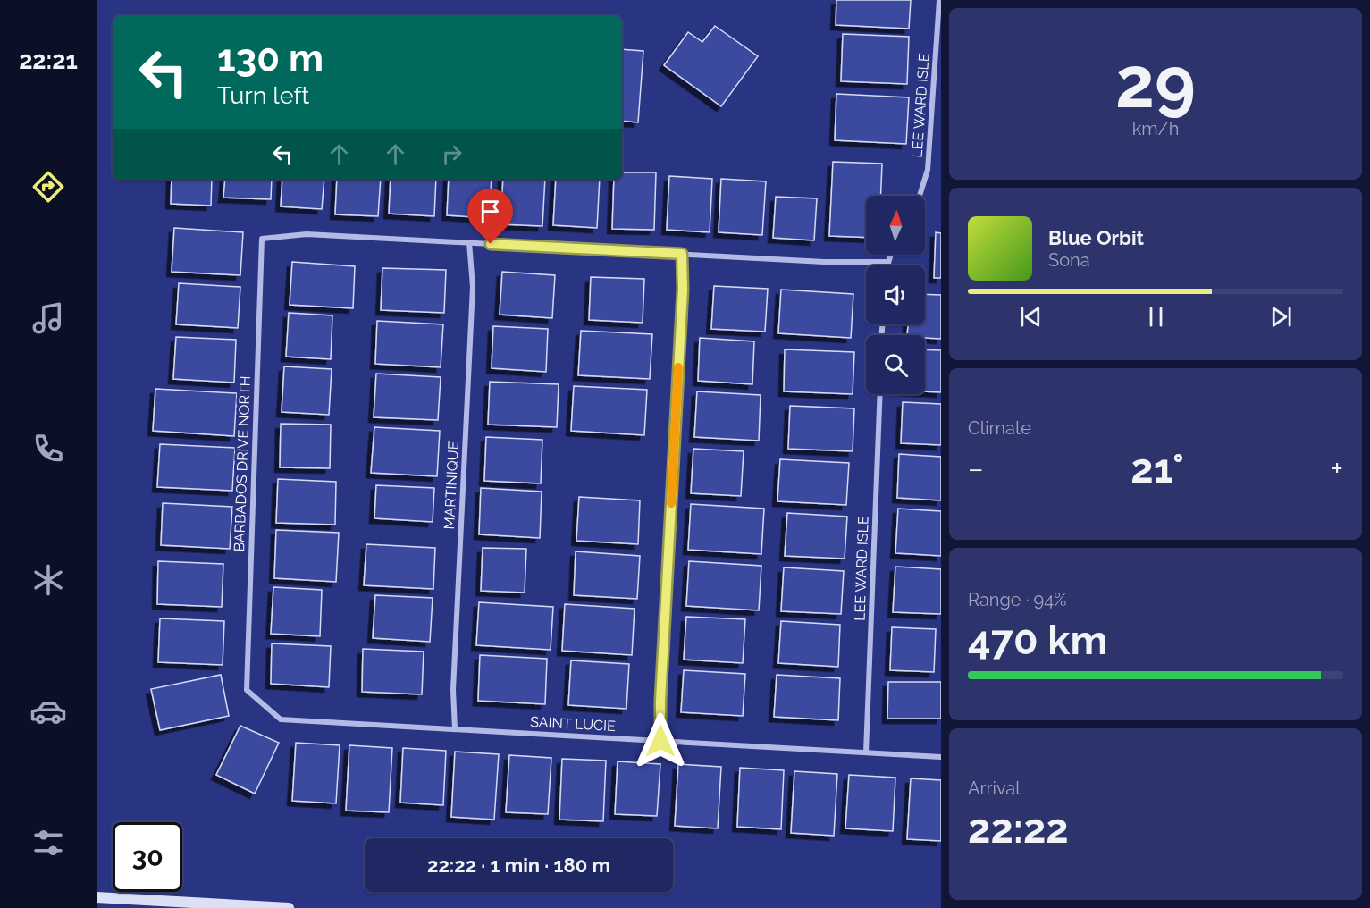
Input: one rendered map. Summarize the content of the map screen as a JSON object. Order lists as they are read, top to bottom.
{
  "streets": {
    "street": [
      "LEE WARD ISLE",
      "BARBADOS DRIVE NORTH",
      "MARTINIQUE",
      "SAINT LUCIE"
    ]
  },
  "crossings": [
    ["LEE WARD ISLE", "SAINT LUCIE"],
    ["BARBADOS DRIVE NORTH", "MARTINIQUE"],
    ["BARBADOS DRIVE NORTH", "SAINT LUCIE"],
    ["MARTINIQUE", "SAINT LUCIE"]
  ],
  "north": "top",
  "page": {
    "tabs": "22:21",
    "tile": [
      ["29", "km/h"],
      "Climate",
      ["Range · 94%", "470 km"],
      ["Arrival", "22:22"]
    ],
    "turn": ["130 m", "Turn left"],
    "song": ["Blue Orbit", "Sona"],
    "heat": ["−", "21°", "+"],
    "limit": "30",
    "trip": "22:22 · 1 min · 180 m"
  }
}
